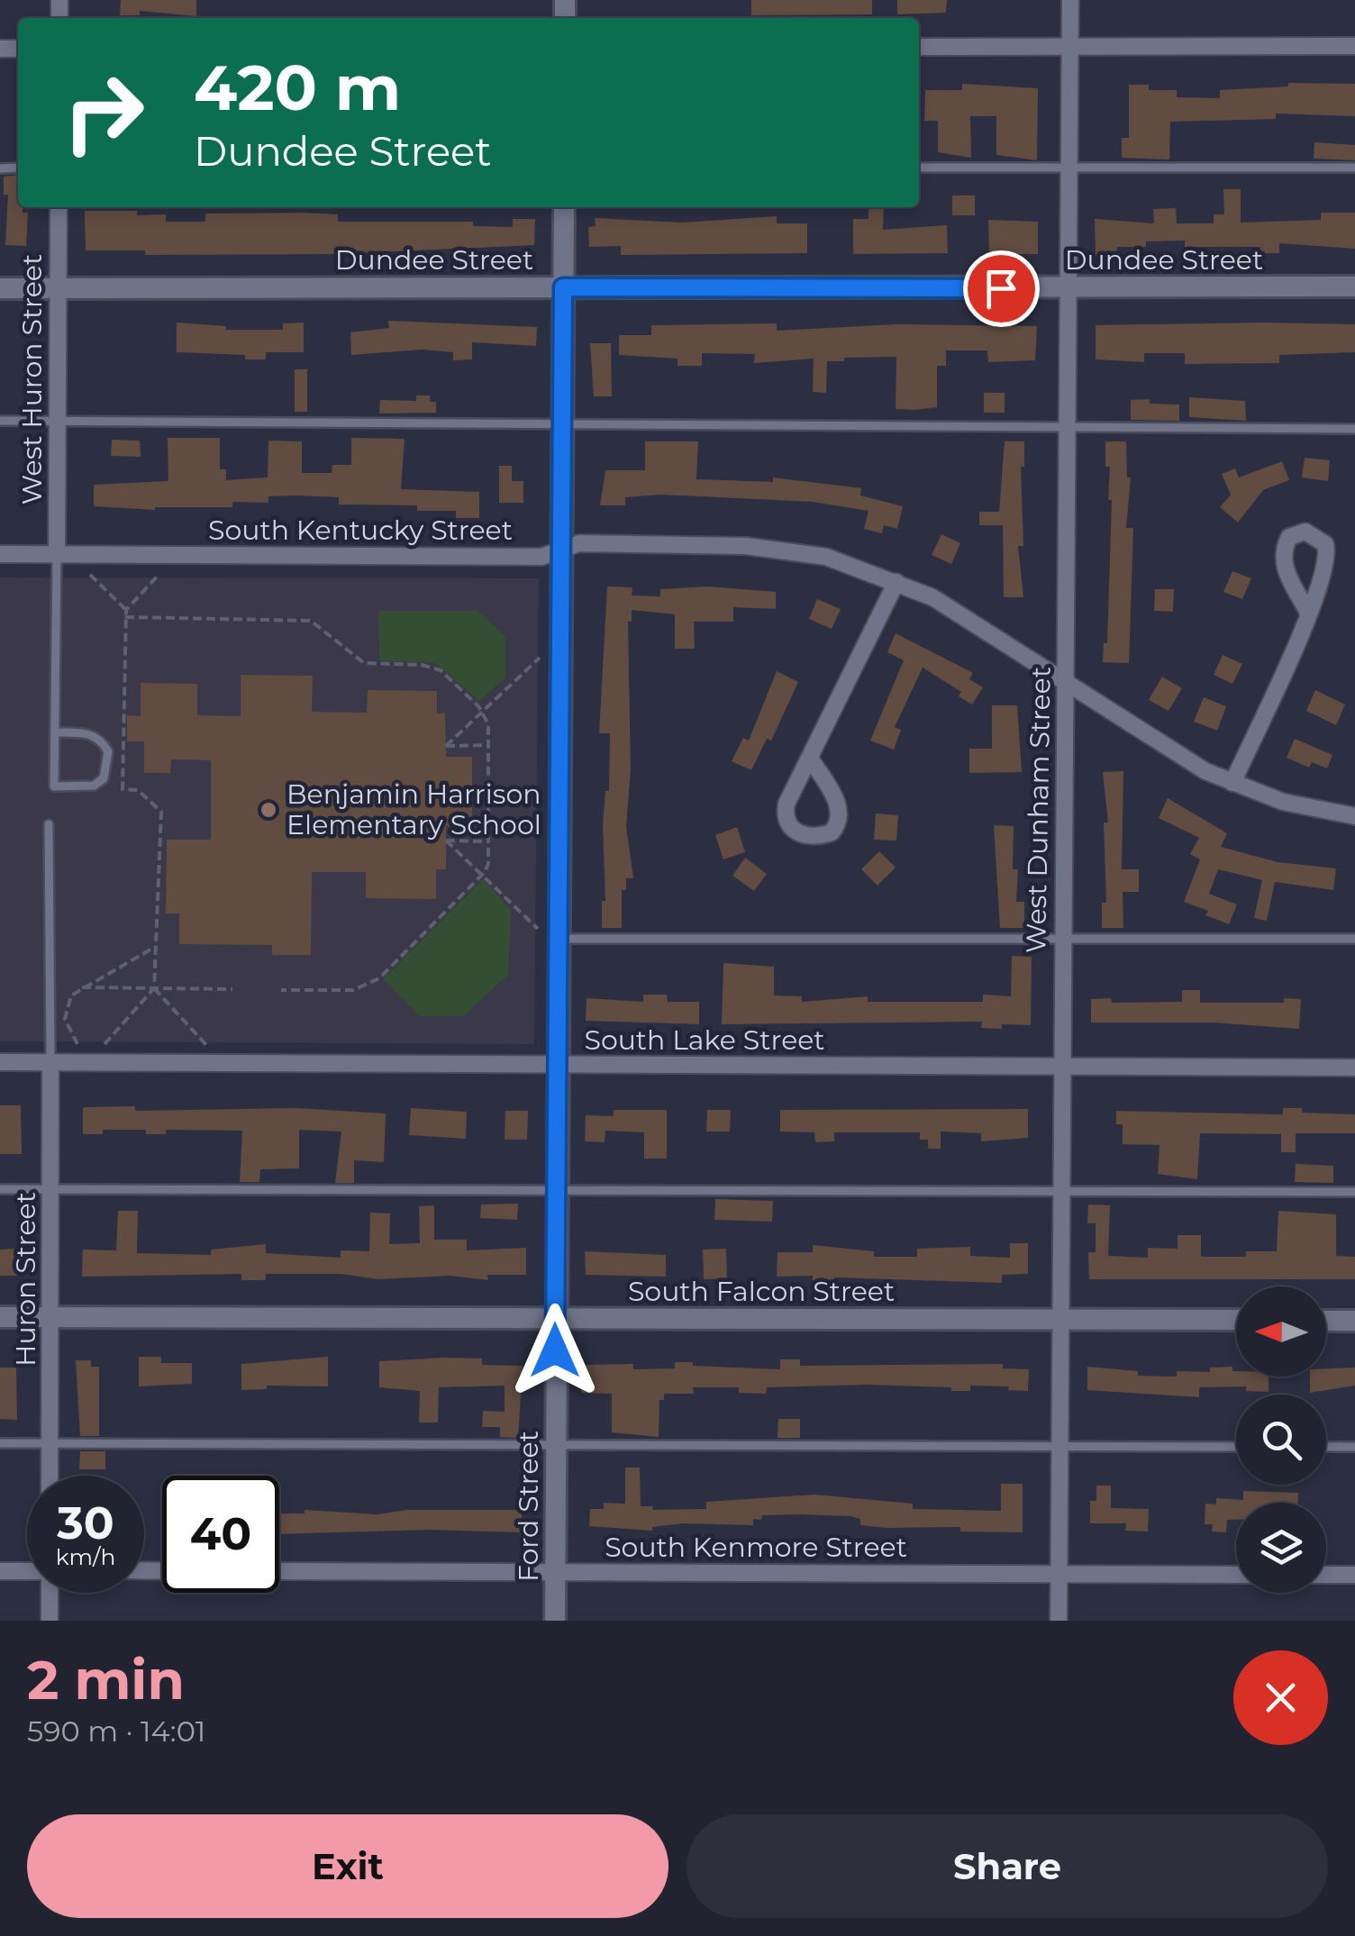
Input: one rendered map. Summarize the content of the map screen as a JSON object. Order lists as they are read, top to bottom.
{
  "streets": {
    "street": [
      "Dundee Street",
      "West Huron Street",
      "South Kentucky Street",
      "West Dunham Street",
      "South Lake Street",
      "Huron Street",
      "South Falcon Street",
      "Ford Street",
      "South Kenmore Street"
    ]
  },
  "crossings": [
    ["Dundee Street", "West Huron Street"],
    ["Dundee Street", "West Dunham Street"],
    ["Dundee Street", "Ford Street"],
    ["West Huron Street", "South Kentucky Street"],
    ["South Kentucky Street", "West Dunham Street"],
    ["South Kentucky Street", "Ford Street"],
    ["West Dunham Street", "South Lake Street"],
    ["West Dunham Street", "South Falcon Street"],
    ["West Dunham Street", "South Kenmore Street"],
    ["South Lake Street", "Huron Street"],
    ["South Lake Street", "Ford Street"],
    ["Huron Street", "South Falcon Street"],
    ["South Falcon Street", "Ford Street"],
    ["Ford Street", "South Kenmore Street"]
  ],
  "places": ["Benjamin Harrison Elementary School"],
  "north": "left",
  "page": {
    "turn": ["420 m", "Dundee Street"],
    "speed": "30 km/h",
    "limit": "40",
    "heading": ["2 min", "590 m · 14:01"],
    "buttons": ["Exit", "Share"]
  }
}
